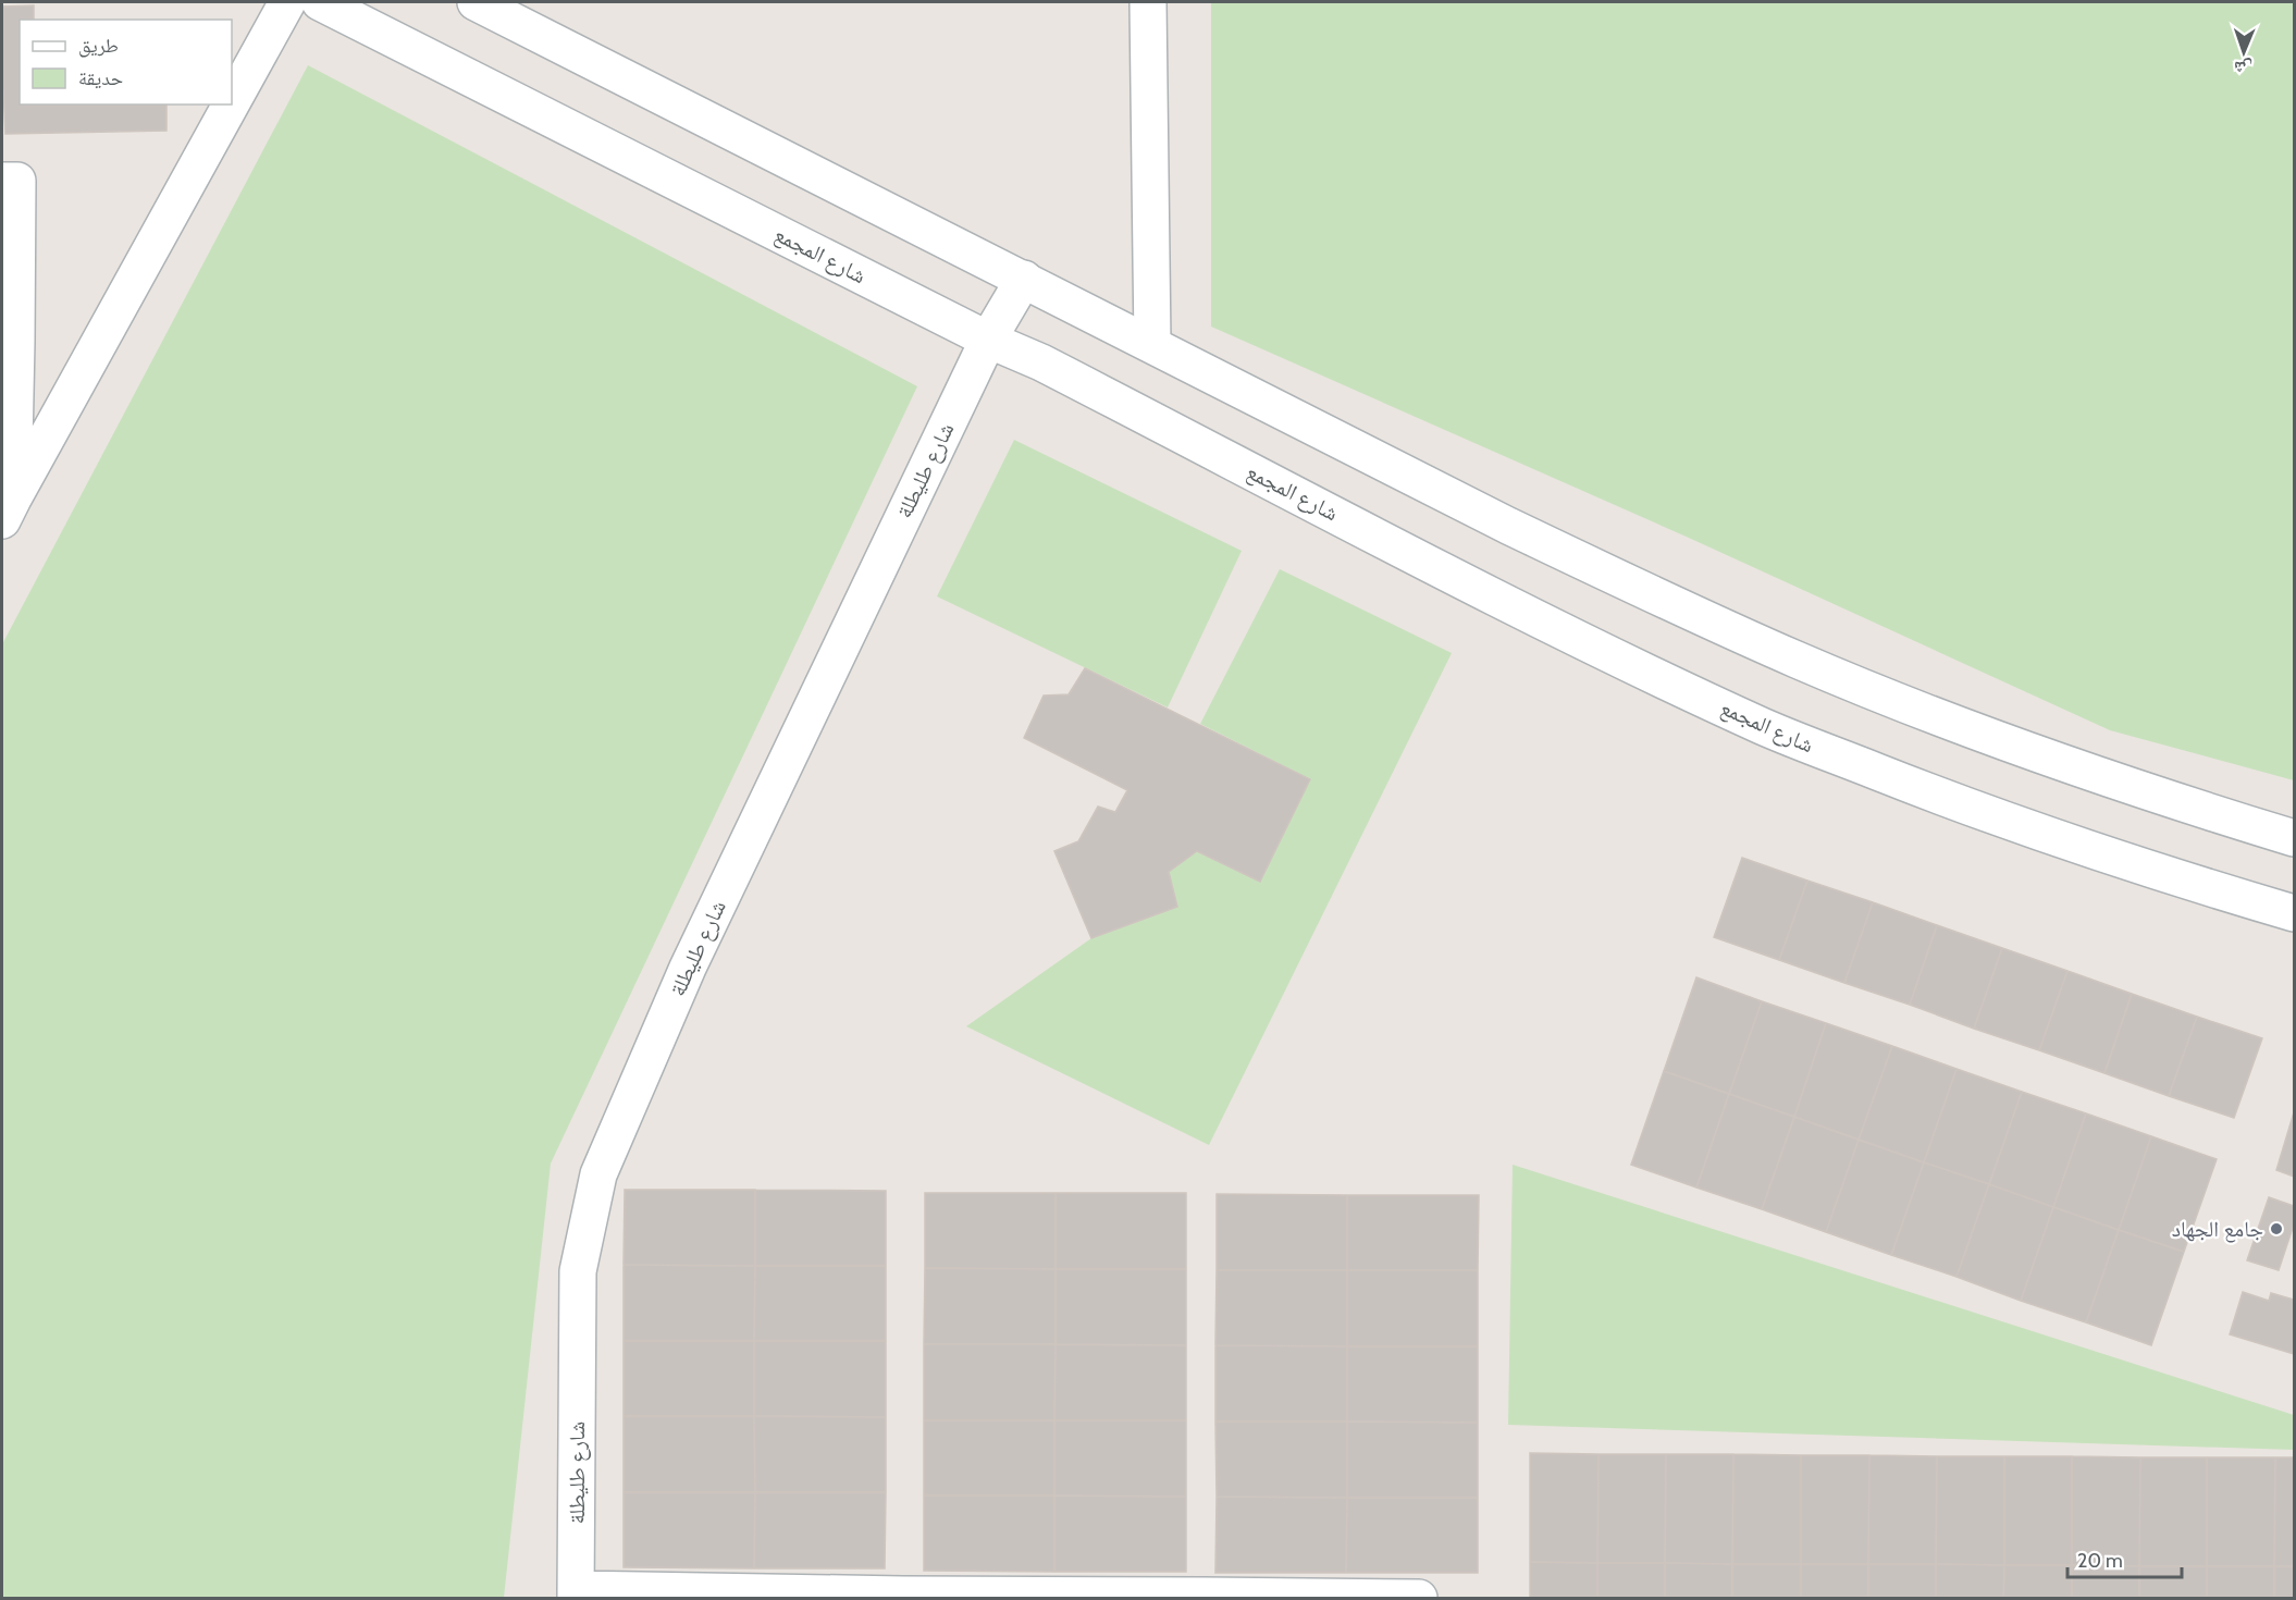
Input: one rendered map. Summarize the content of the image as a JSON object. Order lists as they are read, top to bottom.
{
  "streets": {
    "street": ["شارع المجمع", "شارع طليطلة"]
  },
  "crossings": [
    ["شارع المجمع", "شارع طليطلة"]
  ],
  "places": ["جامع الجهاد"],
  "legend": ["طريق", "حديقة"],
  "scale_bar": "20 m",
  "north": "bottom"
}
